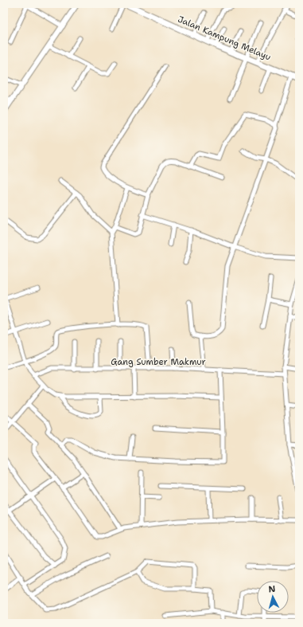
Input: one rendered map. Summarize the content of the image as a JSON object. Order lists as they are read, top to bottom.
{
  "streets": {
    "main road": ["Jalan Kampung Melayu"],
    "street": ["Gang Sumber Makmur"]
  },
  "north": "top"
}
